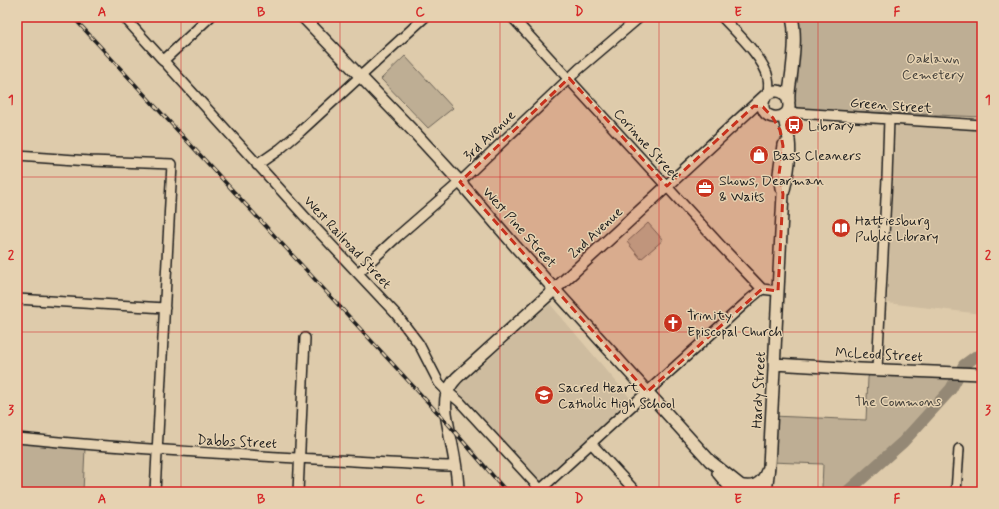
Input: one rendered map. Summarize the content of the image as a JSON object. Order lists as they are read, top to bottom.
{
  "streets": {
    "main road": [
      "West Pine Street",
      "2nd Avenue",
      "McLeod Street",
      "Hardy Street"
    ],
    "street": [
      "Green Street",
      "3rd Avenue",
      "Corinne Street",
      "West Railroad Street",
      "Dabbs Street"
    ]
  },
  "crossings": [
    ["Green Street", "Hardy Street"],
    ["3rd Avenue", "Corinne Street"],
    ["3rd Avenue", "West Pine Street"],
    ["3rd Avenue", "West Railroad Street"],
    ["Corinne Street", "2nd Avenue"],
    ["West Pine Street", "2nd Avenue"],
    ["2nd Avenue", "West Railroad Street"],
    ["2nd Avenue", "Hardy Street"],
    ["2nd Avenue", "Dabbs Street"],
    ["McLeod Street", "Hardy Street"]
  ],
  "parks": ["Oaklawn Cemetery", "The Commons"],
  "places": {
    "bus stop": ["Library"],
    "shop": ["Bass Cleaners"],
    "office": ["Shows, Dearman & Waits"],
    "library": ["Hattiesburg Public Library"],
    "church": ["Trinity Episcopal Church"],
    "school or university": ["Sacred Heart Catholic High School"]
  },
  "grid": {
    "columns": [
      "A",
      "B",
      "C",
      "D",
      "E",
      "F"
    ],
    "rows": ["1", "2", "3"]
  }
}
